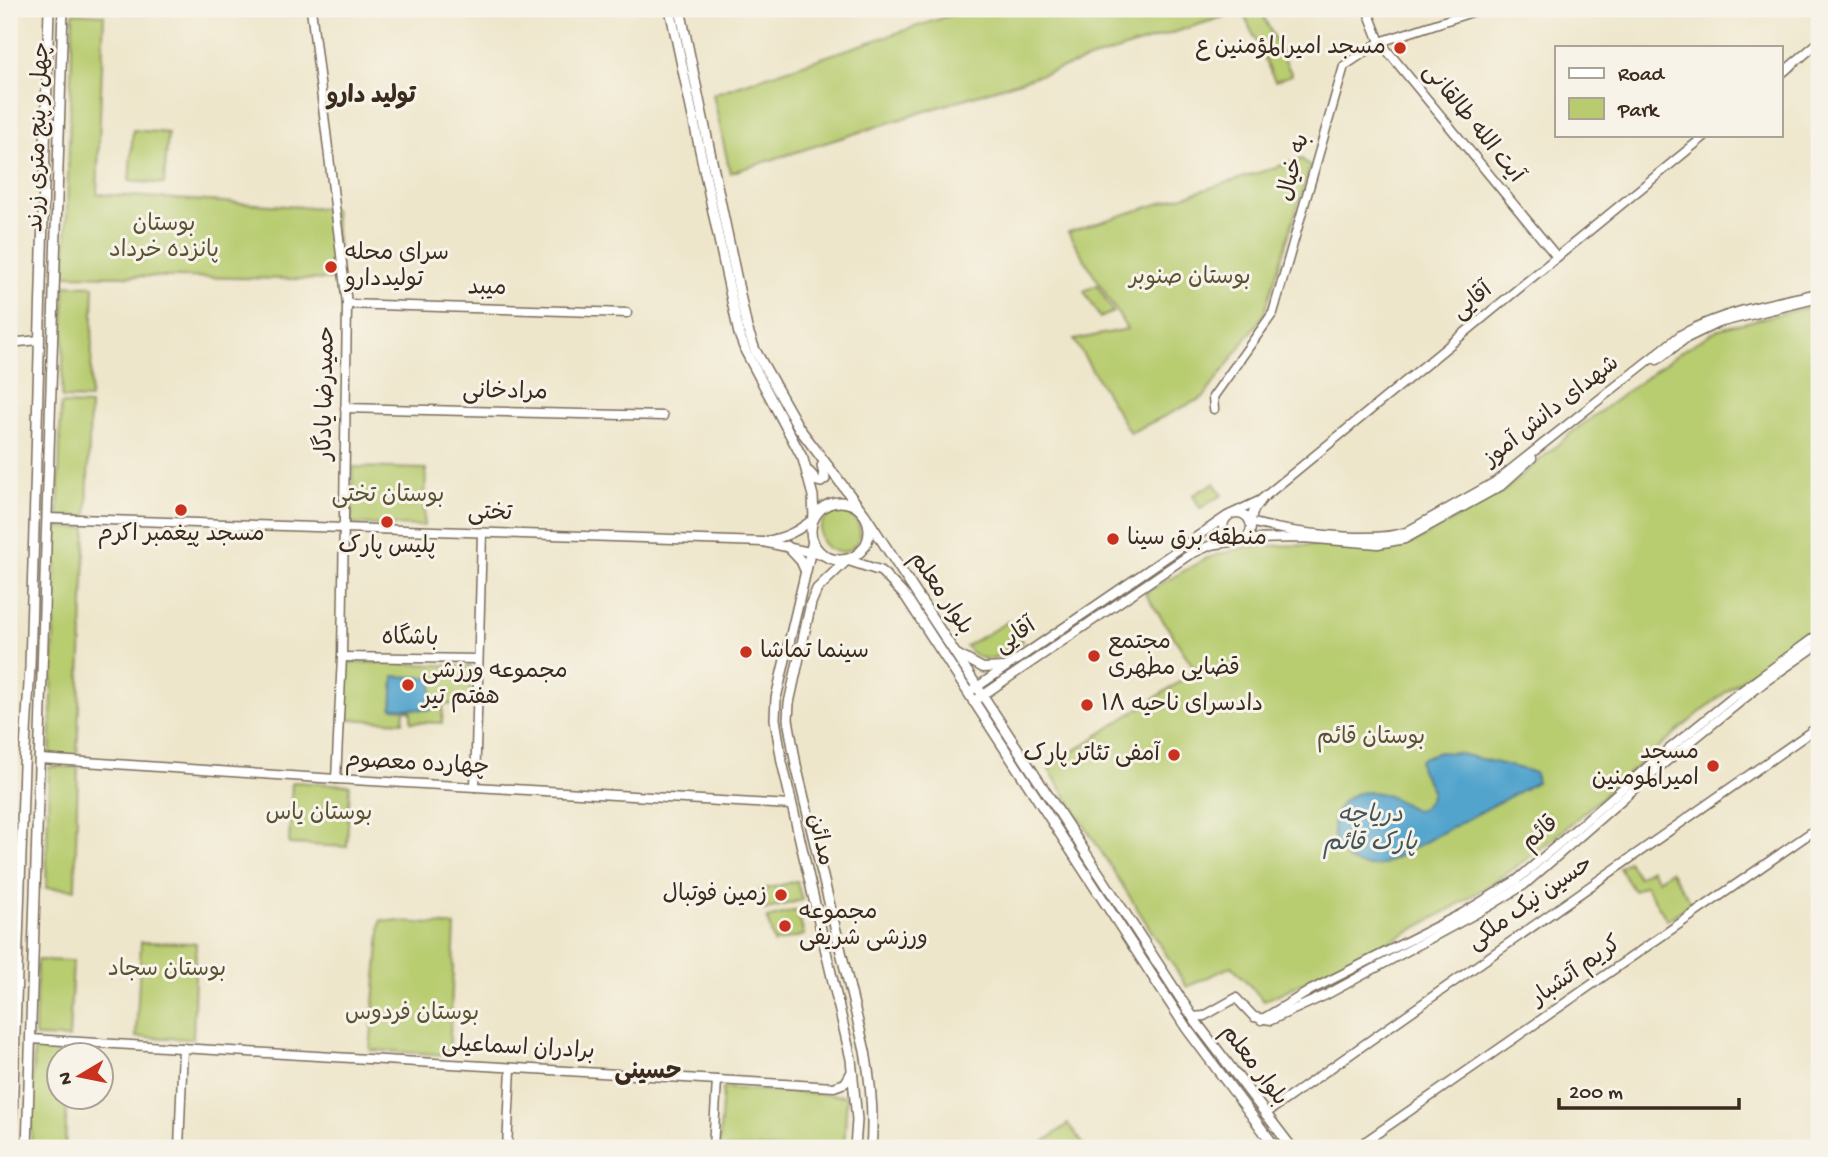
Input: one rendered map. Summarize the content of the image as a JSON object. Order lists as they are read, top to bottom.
{
  "streets": {
    "main road": ["چهل و پنج متری زرند", "بلوار معلم", "مدائن"],
    "street": [
      "آیت الله طالقانی",
      "به خیال",
      "میبد",
      "آقایی",
      "حمیدرضا یادگار",
      "مرادخانی",
      "شهدای دانش آموز",
      "تختی",
      "باشگاه",
      "چهارده معصوم",
      "قائم",
      "حسین نیک ملکی",
      "کریم آتشبار",
      "برادران اسماعیلی"
    ]
  },
  "crossings": [
    ["آیت الله طالقانی", "به خیال"],
    ["آیت الله طالقانی", "آقایی"],
    ["چهل و پنج متری زرند", "تختی"],
    ["چهل و پنج متری زرند", "چهارده معصوم"],
    ["چهل و پنج متری زرند", "برادران اسماعیلی"],
    ["میبد", "حمیدرضا یادگار"],
    ["آقایی", "شهدای دانش آموز"],
    ["آقایی", "بلوار معلم"],
    ["حمیدرضا یادگار", "مرادخانی"],
    ["حمیدرضا یادگار", "تختی"],
    ["حمیدرضا یادگار", "باشگاه"],
    ["حمیدرضا یادگار", "چهارده معصوم"],
    ["تختی", "بلوار معلم"],
    ["تختی", "مدائن"],
    ["بلوار معلم", "مدائن"],
    ["بلوار معلم", "حسین نیک ملکی"],
    ["چهارده معصوم", "مدائن"],
    ["مدائن", "برادران اسماعیلی"]
  ],
  "districts": ["تولید دارو", "حسینی"],
  "water": ["دریاچه پارک قائم"],
  "parks": [
    "بوستان پانزده خرداد",
    "بوستان صنوبر",
    "بوستان تختی",
    "بوستان قائم",
    "بوستان یاس",
    "بوستان سجاد",
    "بوستان فردوس"
  ],
  "places": [
    "مسجد امیرالمؤمنین ع",
    "سرای محله تولیددارو",
    "مسجد پیغمبر اکرم",
    "پلیس پارک",
    "منطقه برق سینا",
    "سینما تماشا",
    "مجتمع قضایی مطهری",
    "مجموعه ورزشی هفتم تیر",
    "دادسرای ناحیه ۱۸",
    "آمفی تئاتر پارک",
    "مسجد امیرالمومنین",
    "زمین فوتبال",
    "مجموعه ورزشی شریفی"
  ],
  "legend": ["Road", "Park"],
  "scale_bar": "200 m",
  "north": "left"
}
